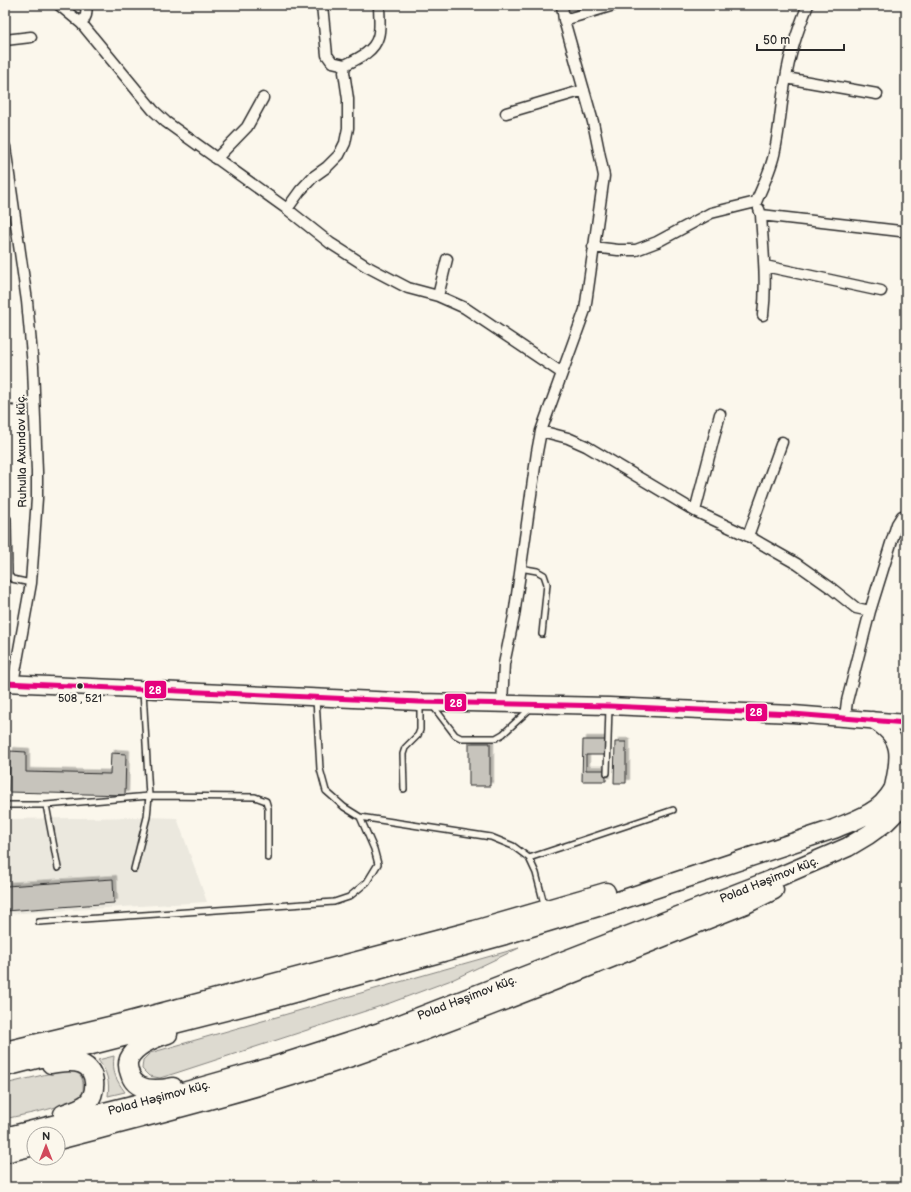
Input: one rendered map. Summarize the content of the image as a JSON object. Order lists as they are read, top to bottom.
{
  "streets": {
    "highway": ["Polad Həşimov küç."],
    "street": ["Ruhulla Axundov küç."]
  },
  "places": ["508 , 521"],
  "lines": ["transit line 28"],
  "scale_bar": "50 m",
  "north": "top"
}
